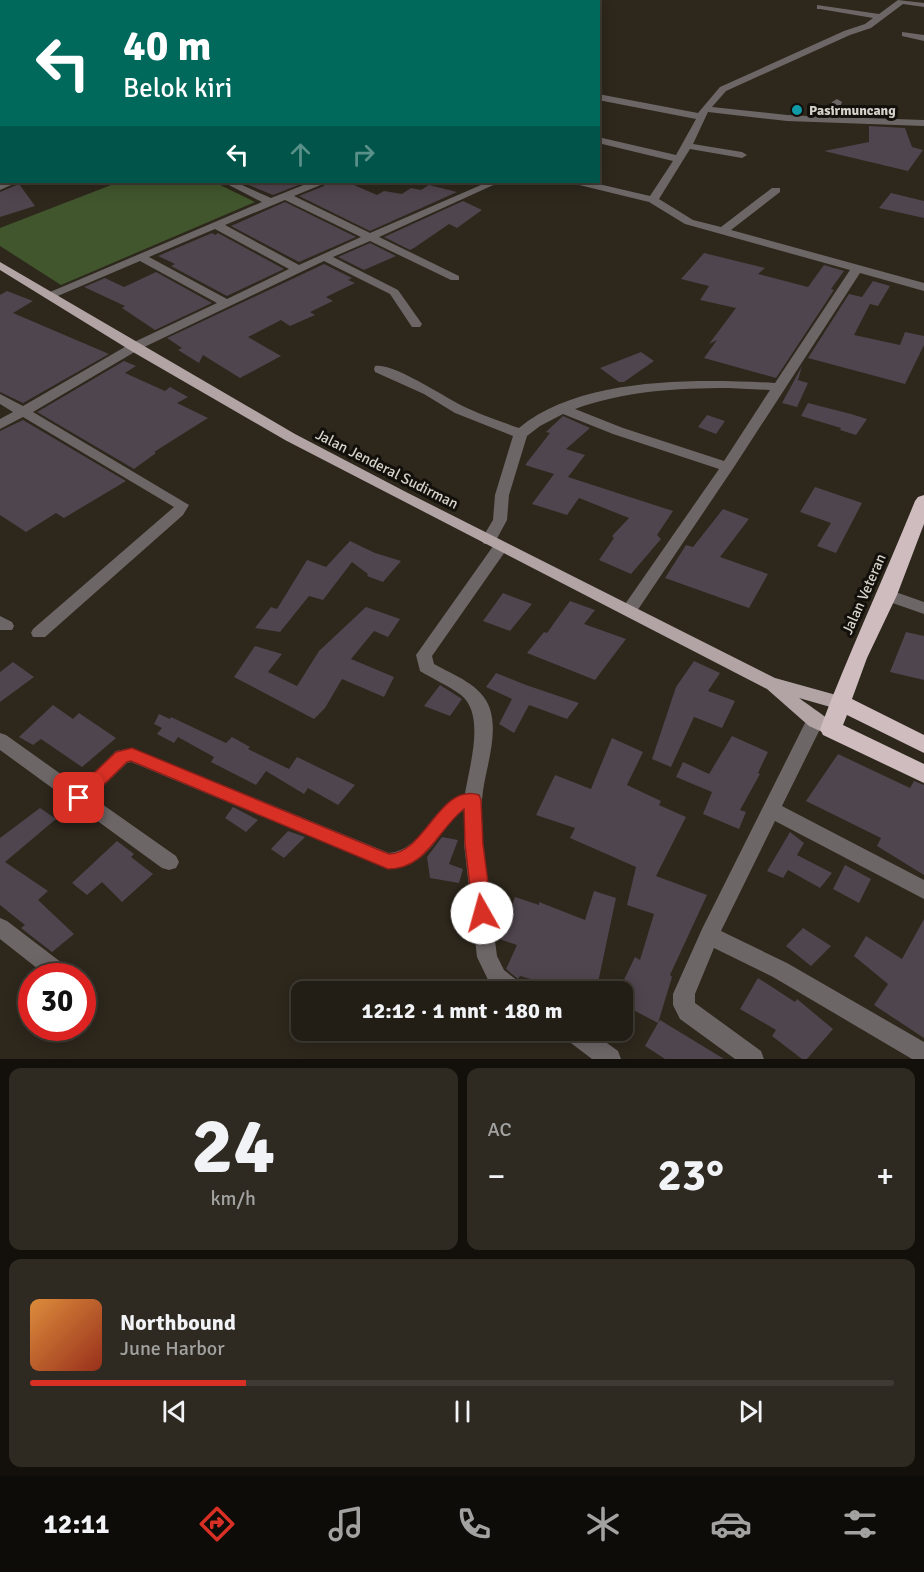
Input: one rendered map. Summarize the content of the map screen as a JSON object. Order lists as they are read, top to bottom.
{
  "streets": {
    "highway": ["Jalan Veteran"],
    "main road": ["Jalan Jenderal Sudirman"]
  },
  "places": ["Pasirmuncang"],
  "page": {
    "turn": ["40 m", "Belok kiri"],
    "limit": "30",
    "trip": "12:12 · 1 mnt · 180 m",
    "tile": [
      ["24", "km/h"],
      "AC"
    ],
    "heat": ["−", "23°", "+"],
    "song": ["Northbound", "June Harbor"],
    "tabs": "12:11"
  }
}
